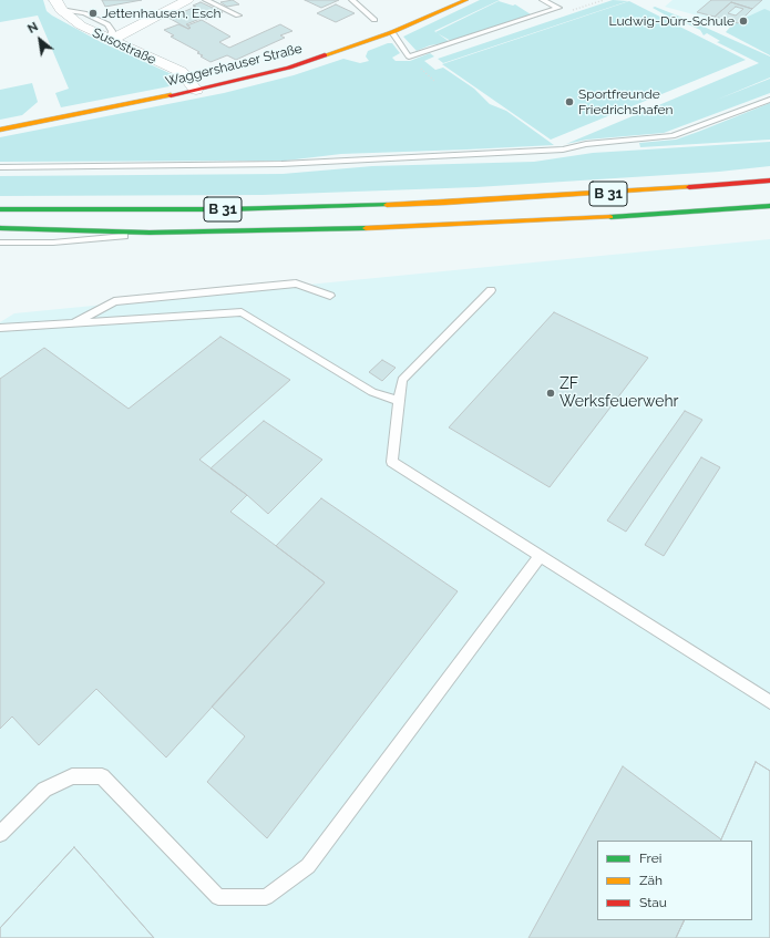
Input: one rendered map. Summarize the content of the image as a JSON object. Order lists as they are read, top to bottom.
{
  "streets": {
    "main road": ["Waggershauser Straße", "B 31"],
    "street": ["Susostraße"]
  },
  "crossings": [
    ["Susostraße", "Waggershauser Straße"]
  ],
  "places": [
    "Jettenhausen, Esch",
    "Ludwig-Dürr-Schule",
    "Sportfreunde Friedrichshafen",
    "ZF Werksfeuerwehr"
  ],
  "legend": ["Frei", "Zäh", "Stau"],
  "north": "top left"
}
